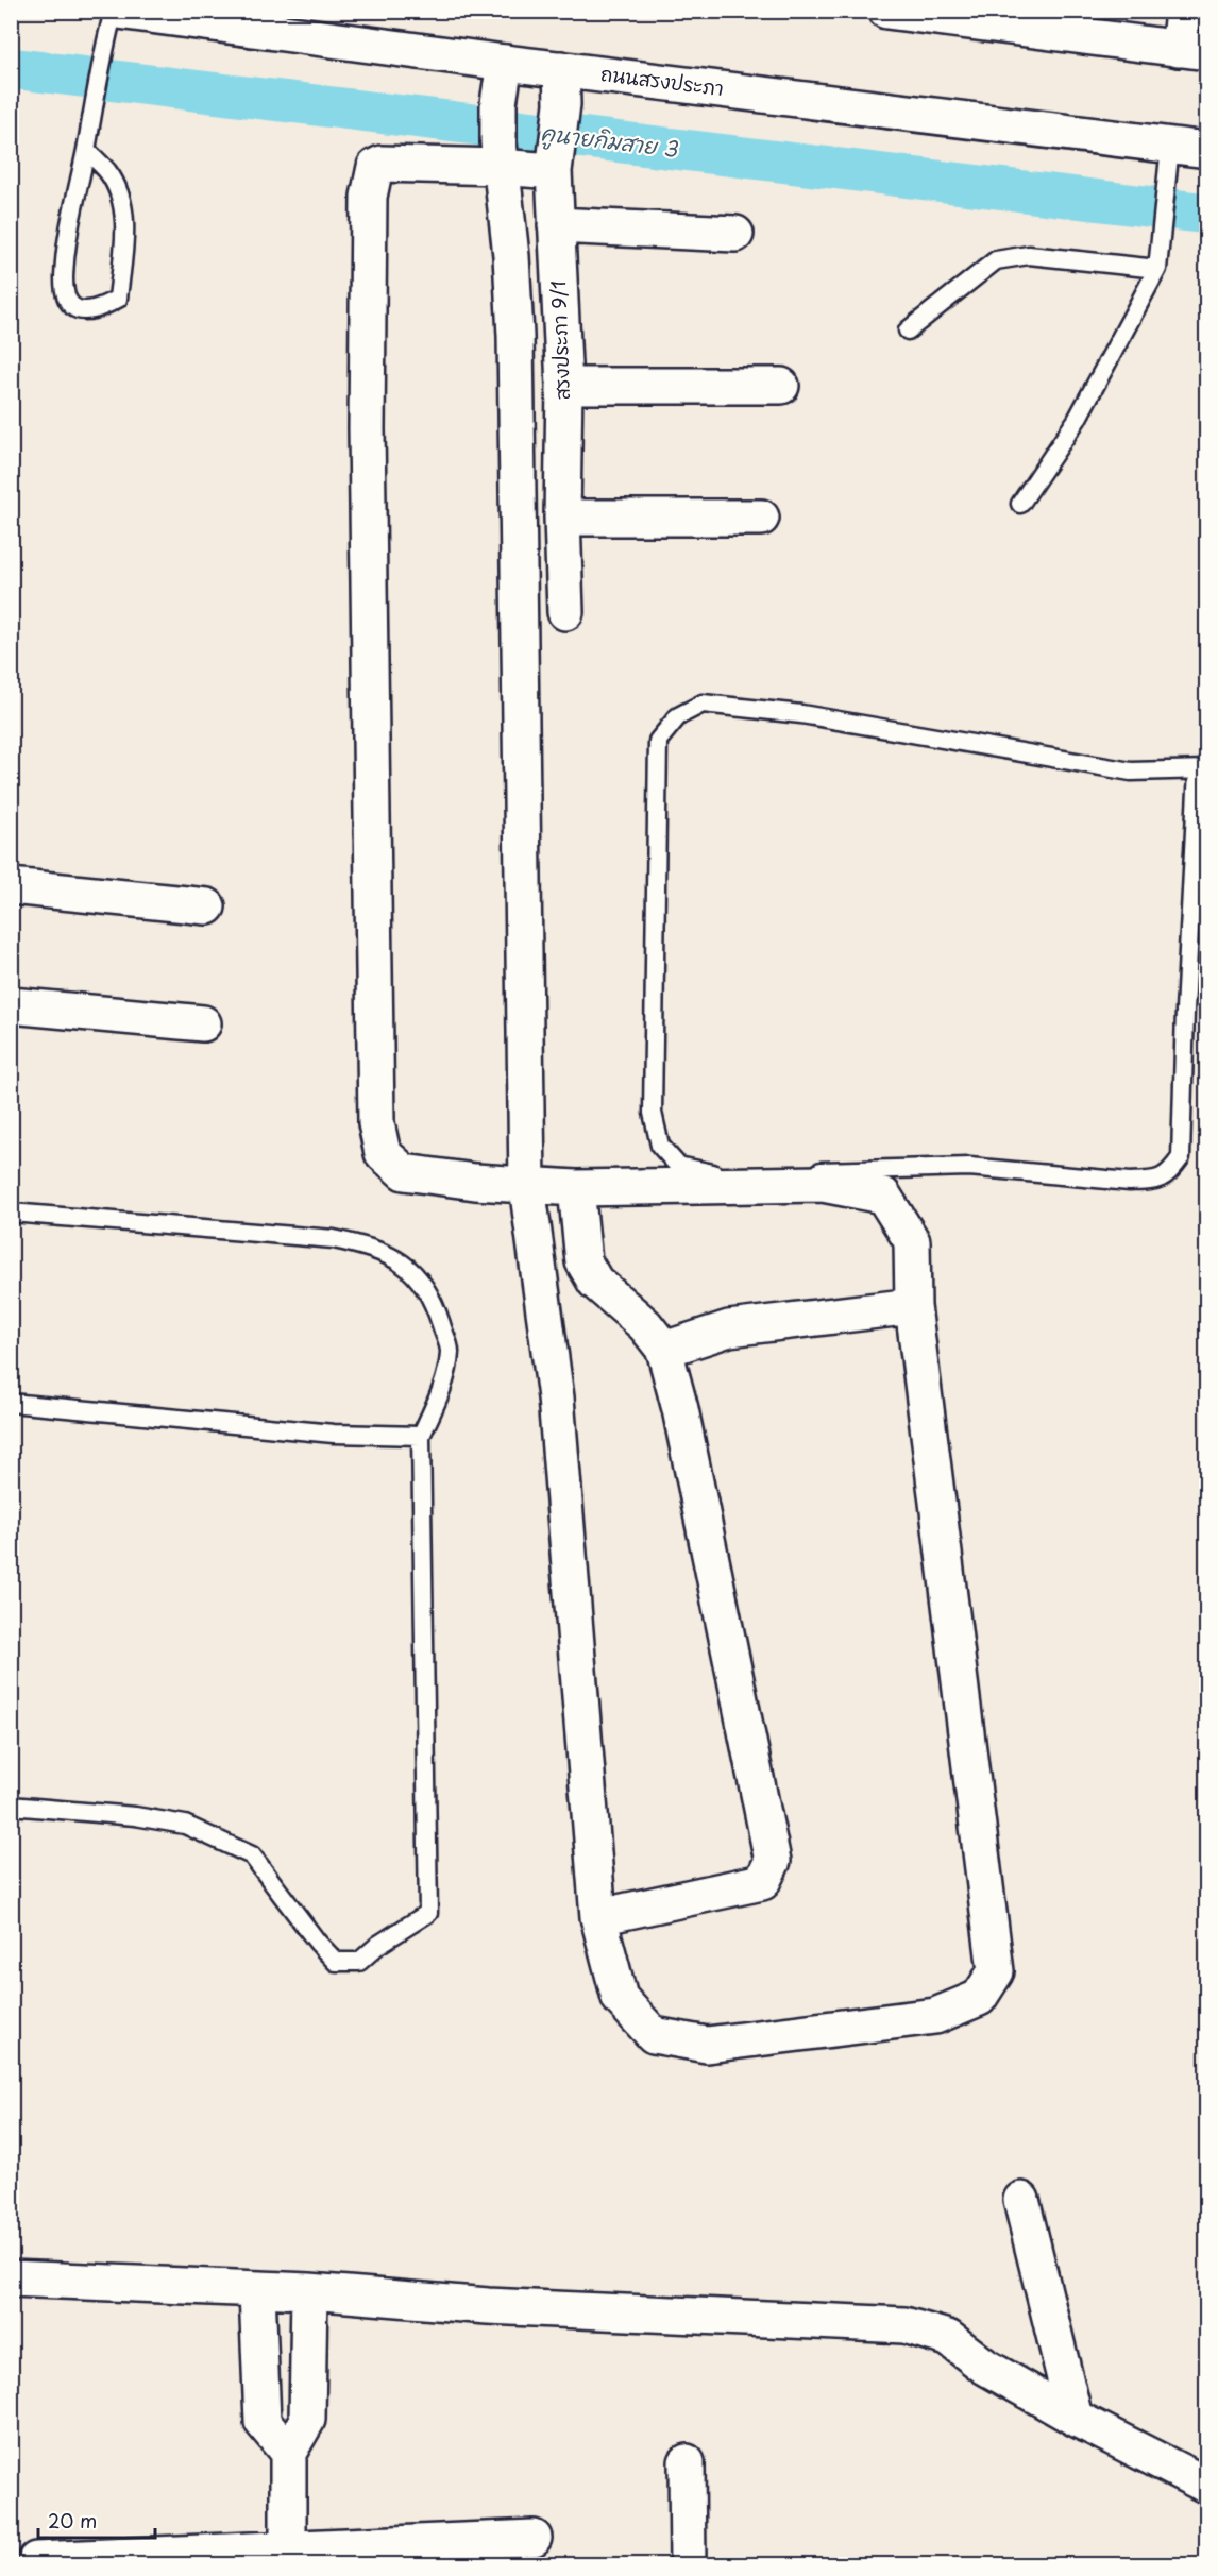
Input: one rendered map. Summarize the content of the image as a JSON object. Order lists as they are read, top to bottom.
{
  "streets": {
    "street": ["ถนนสรงประภา", "สรงประภา 9/1"]
  },
  "crossings": [
    ["ถนนสรงประภา", "สรงประภา 9/1"]
  ],
  "water": ["คูนายกิมสาย 3"],
  "scale_bar": "20 m"
}
